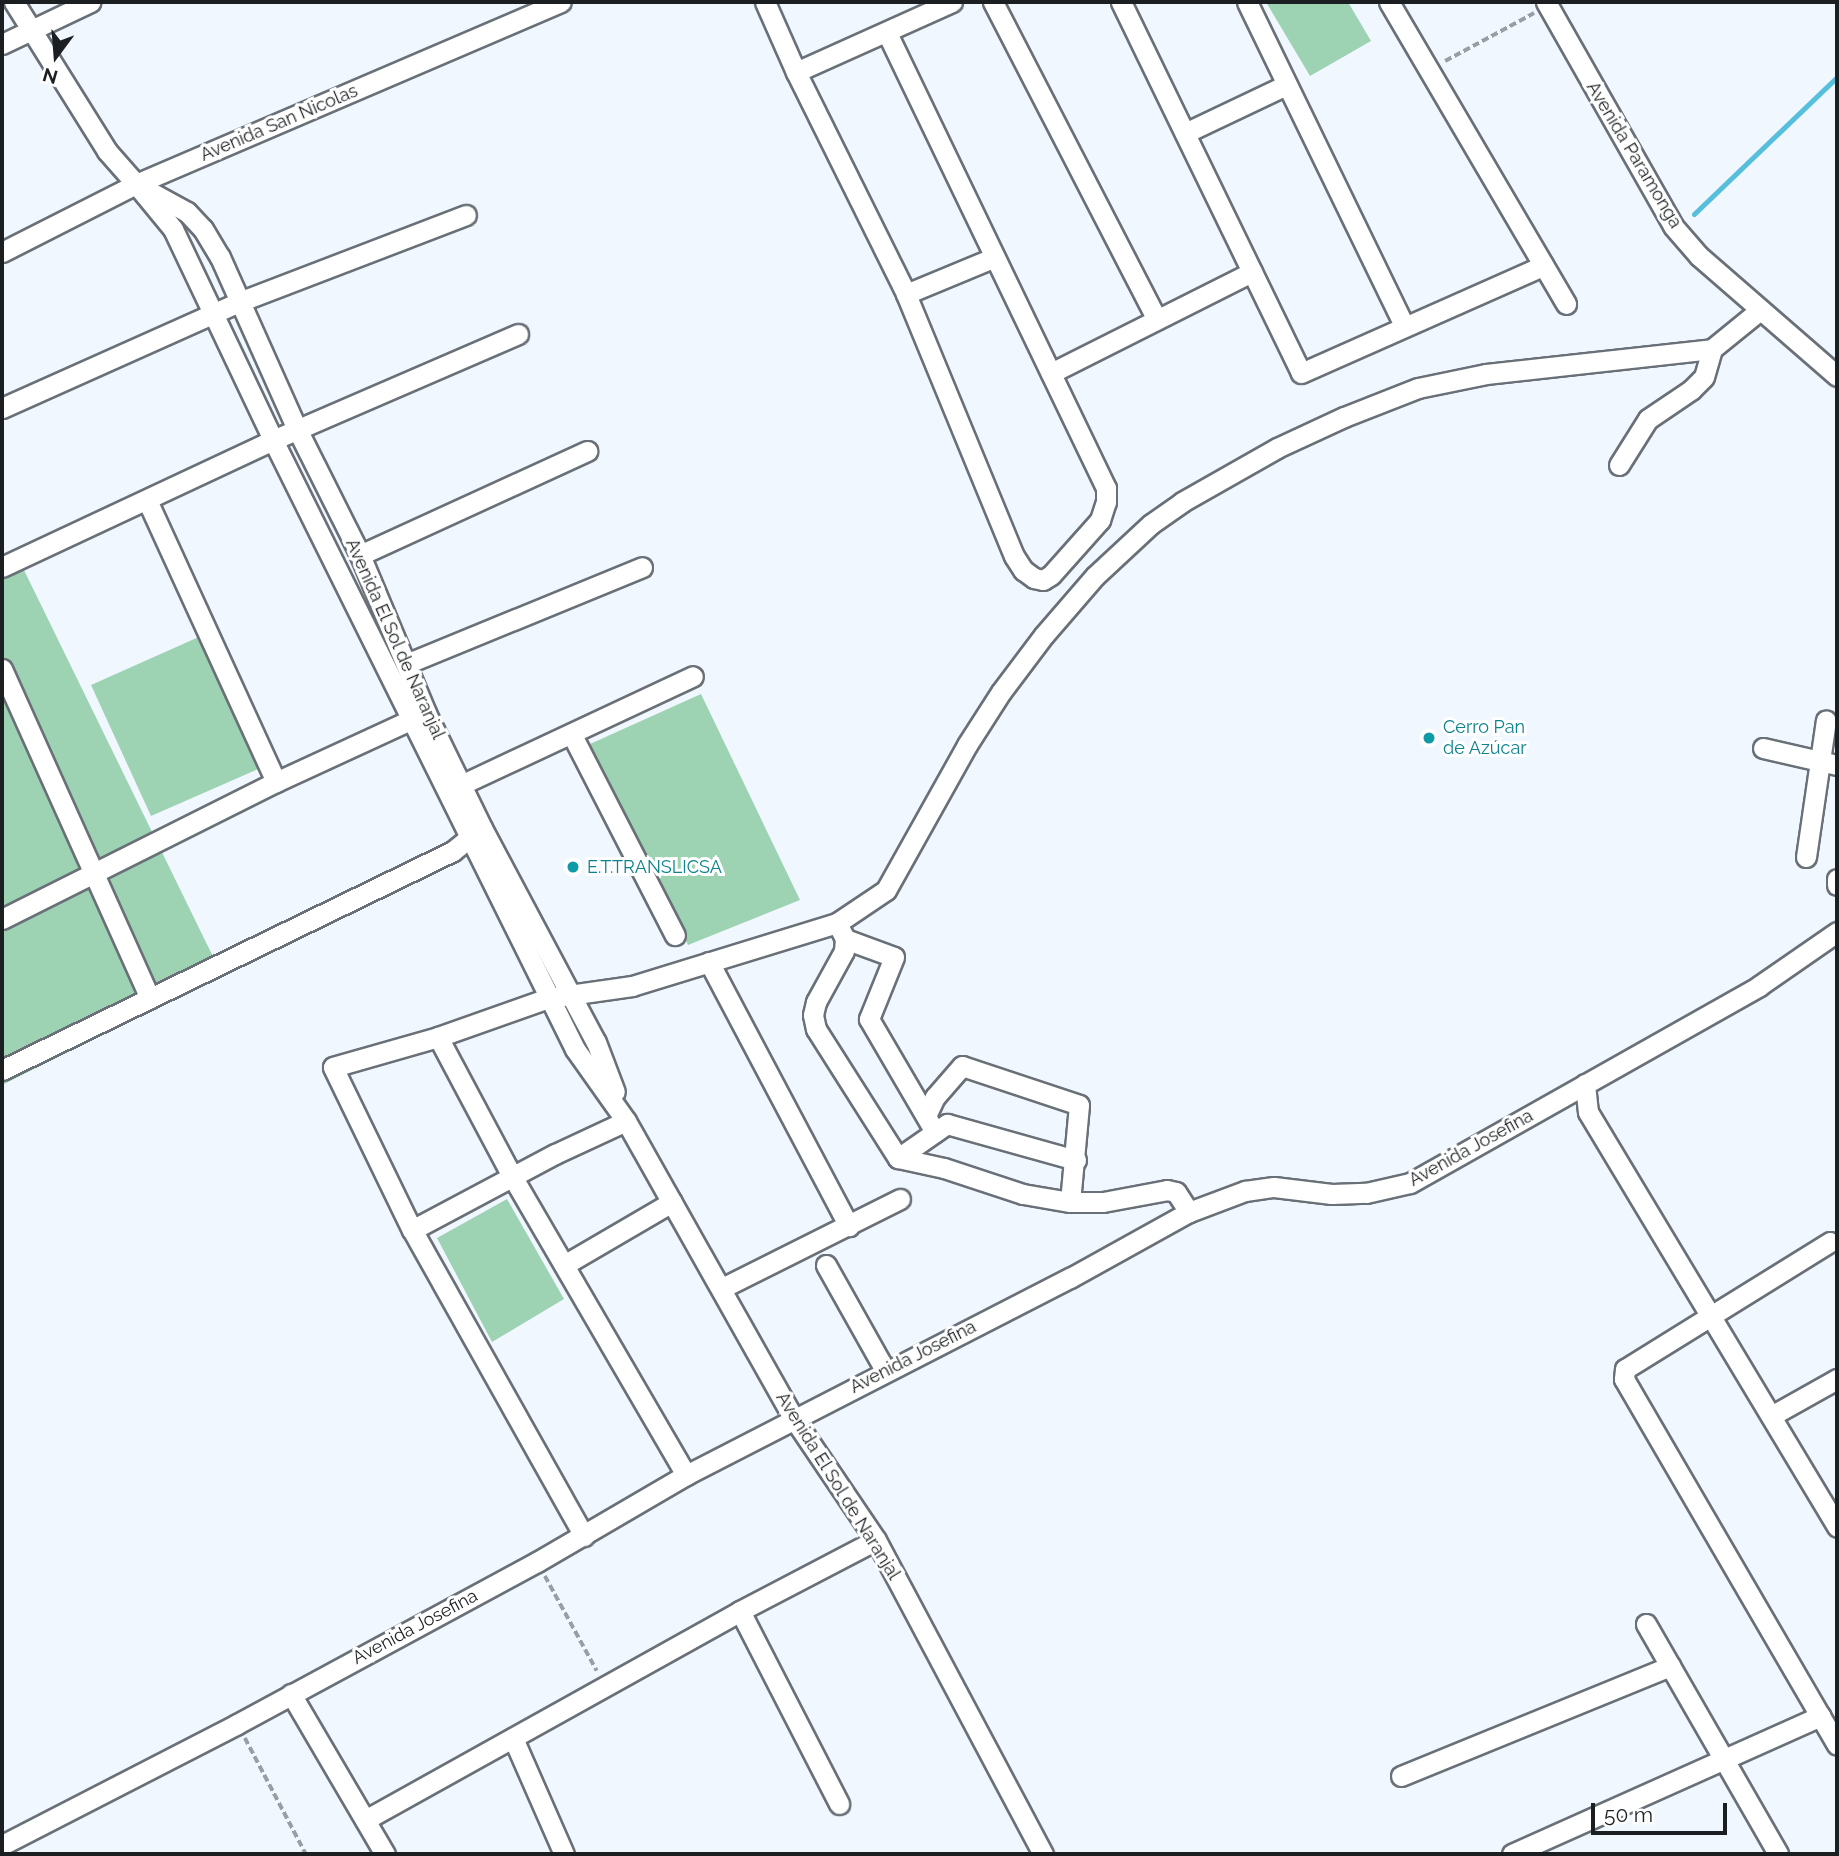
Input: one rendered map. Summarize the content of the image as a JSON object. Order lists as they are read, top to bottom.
{
  "streets": {
    "street": [
      "Avenida San Nicolas",
      "Avenida Paramonga",
      "Avenida El Sol de Naranjal",
      "Avenida Josefina"
    ]
  },
  "crossings": [
    ["Avenida San Nicolas", "Avenida El Sol de Naranjal"],
    ["Avenida El Sol de Naranjal", "Avenida Josefina"]
  ],
  "places": ["Cerro Pan de Azúcar", "E.T.TRANSLICSA"],
  "scale_bar": "50 m",
  "north": "bottom"
}
